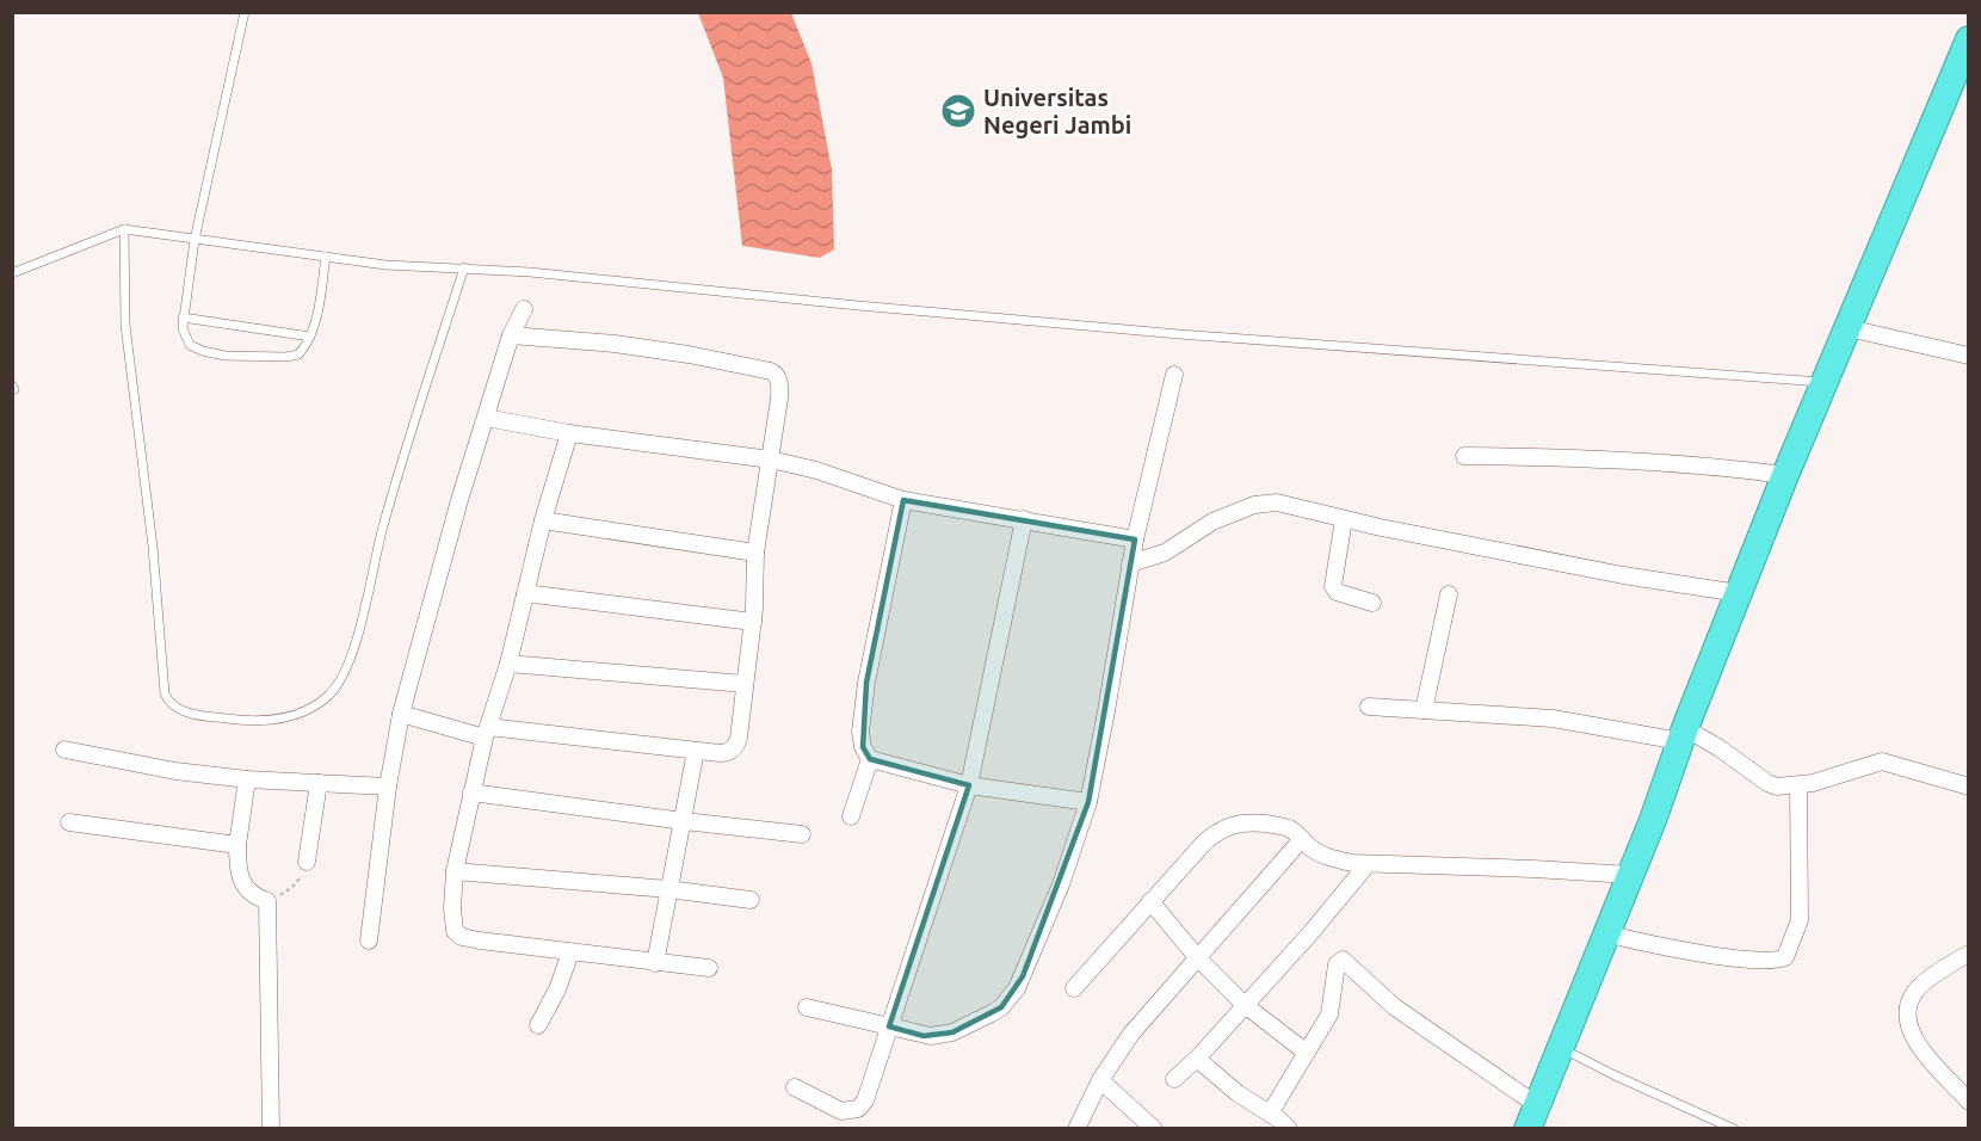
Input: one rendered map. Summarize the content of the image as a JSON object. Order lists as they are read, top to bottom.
{
  "places": {
    "school or university": ["Universitas Negeri Jambi"]
  }
}
